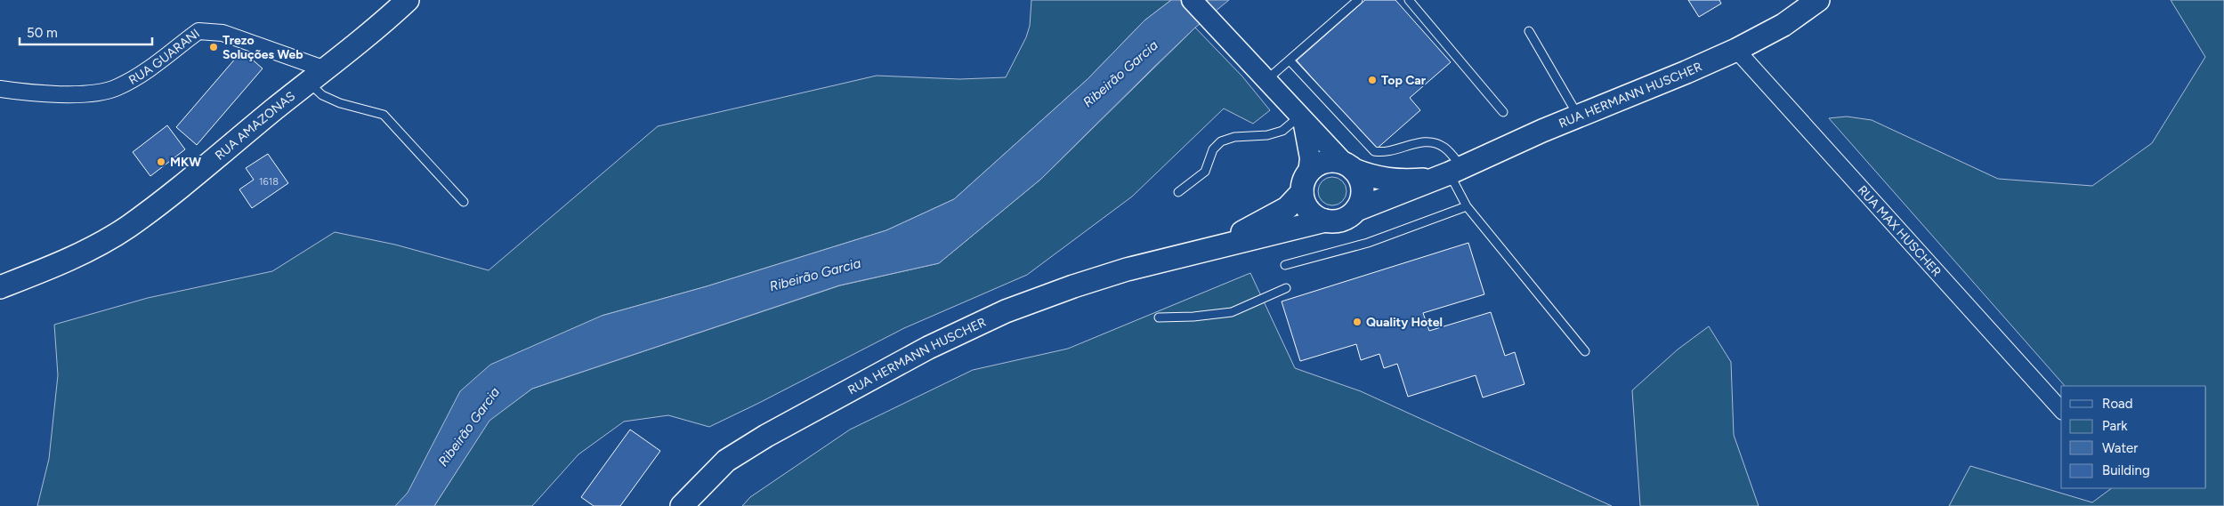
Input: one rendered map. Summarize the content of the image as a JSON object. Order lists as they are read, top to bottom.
{
  "streets": {
    "main road": ["RUA HERMANN HUSCHER", "RUA AMAZONAS"],
    "street": ["RUA GUARANI", "RUA MAX HUSCHER"]
  },
  "crossings": [
    ["RUA GUARANI", "RUA AMAZONAS"],
    ["RUA HERMANN HUSCHER", "RUA MAX HUSCHER"]
  ],
  "water": ["Ribeirão Garcia"],
  "places": [
    "Trezo Soluções Web",
    "Top Car",
    "MKW",
    "Quality Hotel"
  ],
  "house_numbers": ["1618"],
  "legend": [
    "Road",
    "Park",
    "Water",
    "Building"
  ],
  "scale_bar": "50 m"
}
